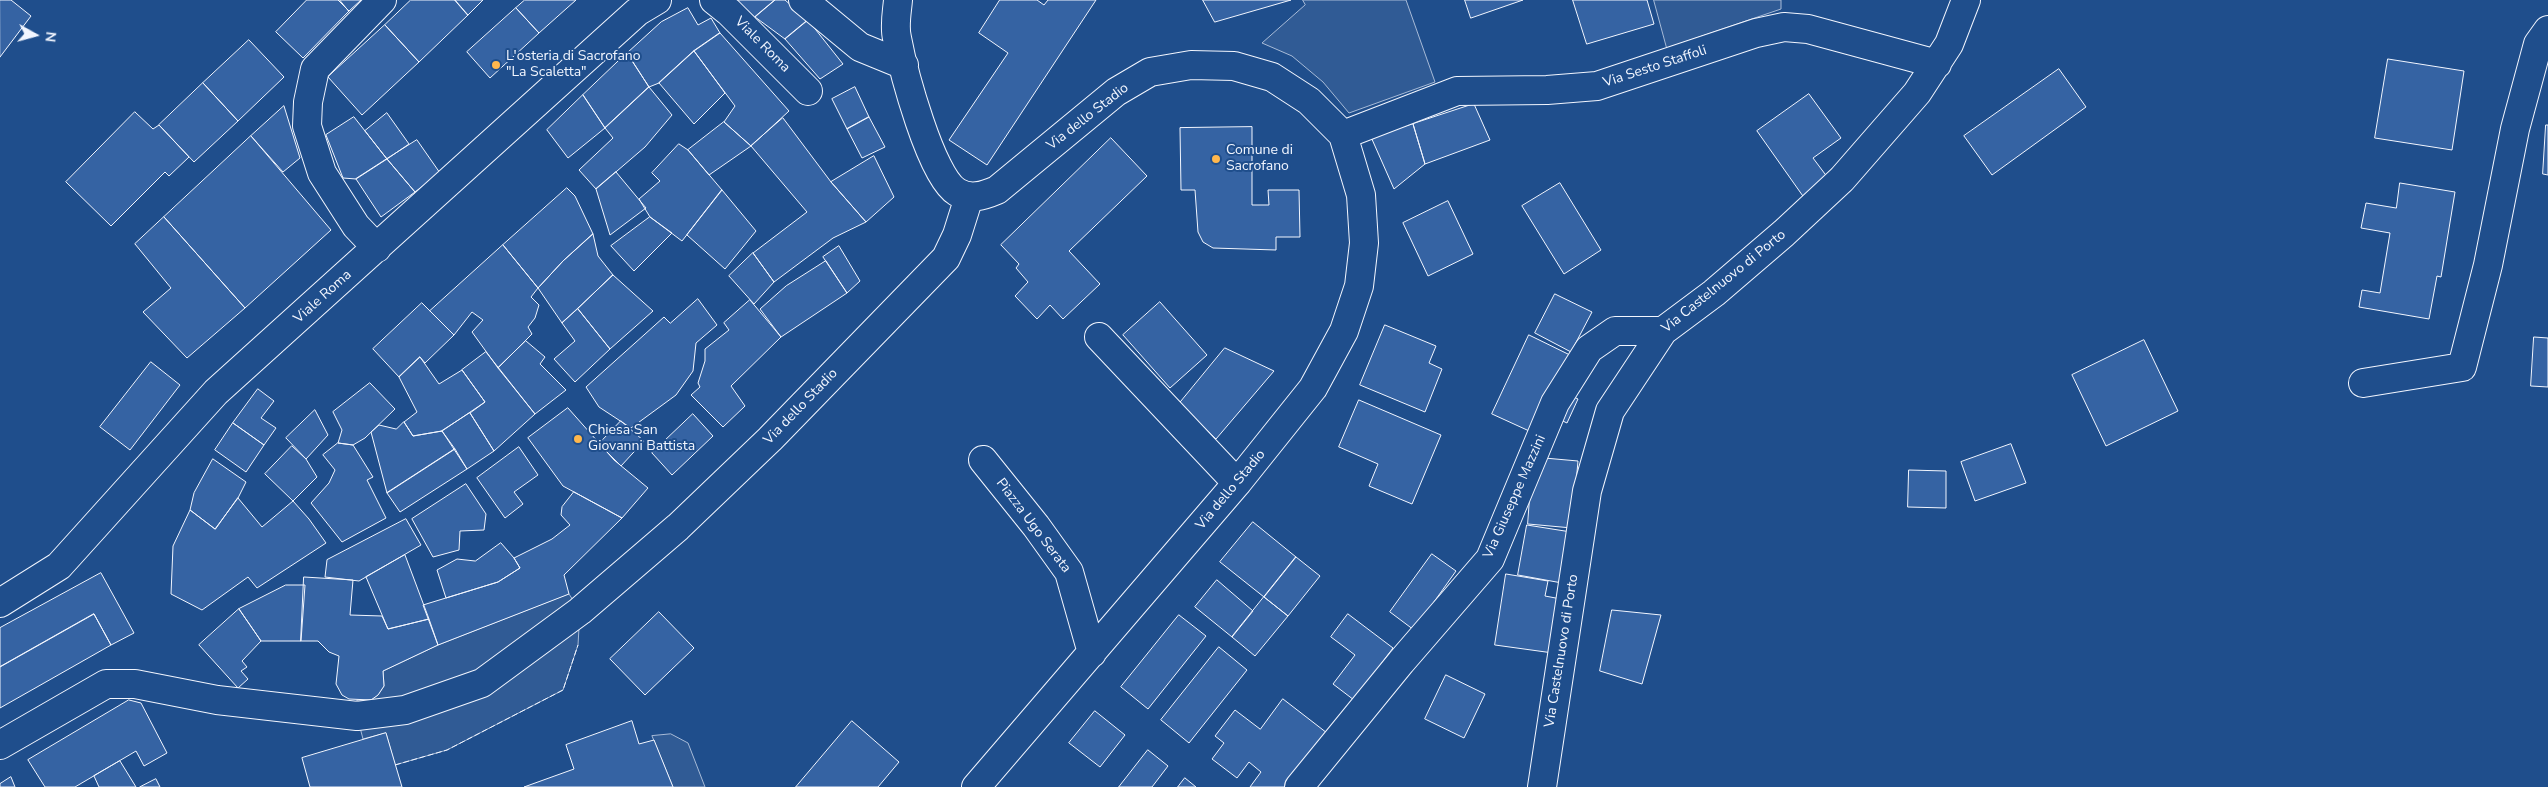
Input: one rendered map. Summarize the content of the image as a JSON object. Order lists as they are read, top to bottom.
{
  "streets": {
    "street": [
      "Viale Roma",
      "Via Sesto Staffoli",
      "Via dello Stadio",
      "Via Castelnuovo di Porto",
      "Via Giuseppe Mazzini",
      "Piazza Ugo Serata"
    ]
  },
  "crossings": [
    ["Via Sesto Staffoli", "Via dello Stadio"],
    ["Via Sesto Staffoli", "Via Castelnuovo di Porto"],
    ["Via dello Stadio", "Piazza Ugo Serata"],
    ["Via Castelnuovo di Porto", "Via Giuseppe Mazzini"]
  ],
  "places": ["L'osteria di Sacrofano \"La Scaletta\"", "Comune di Sacrofano", "Chiesa San Giovanni Battista"],
  "north": "right"
}
